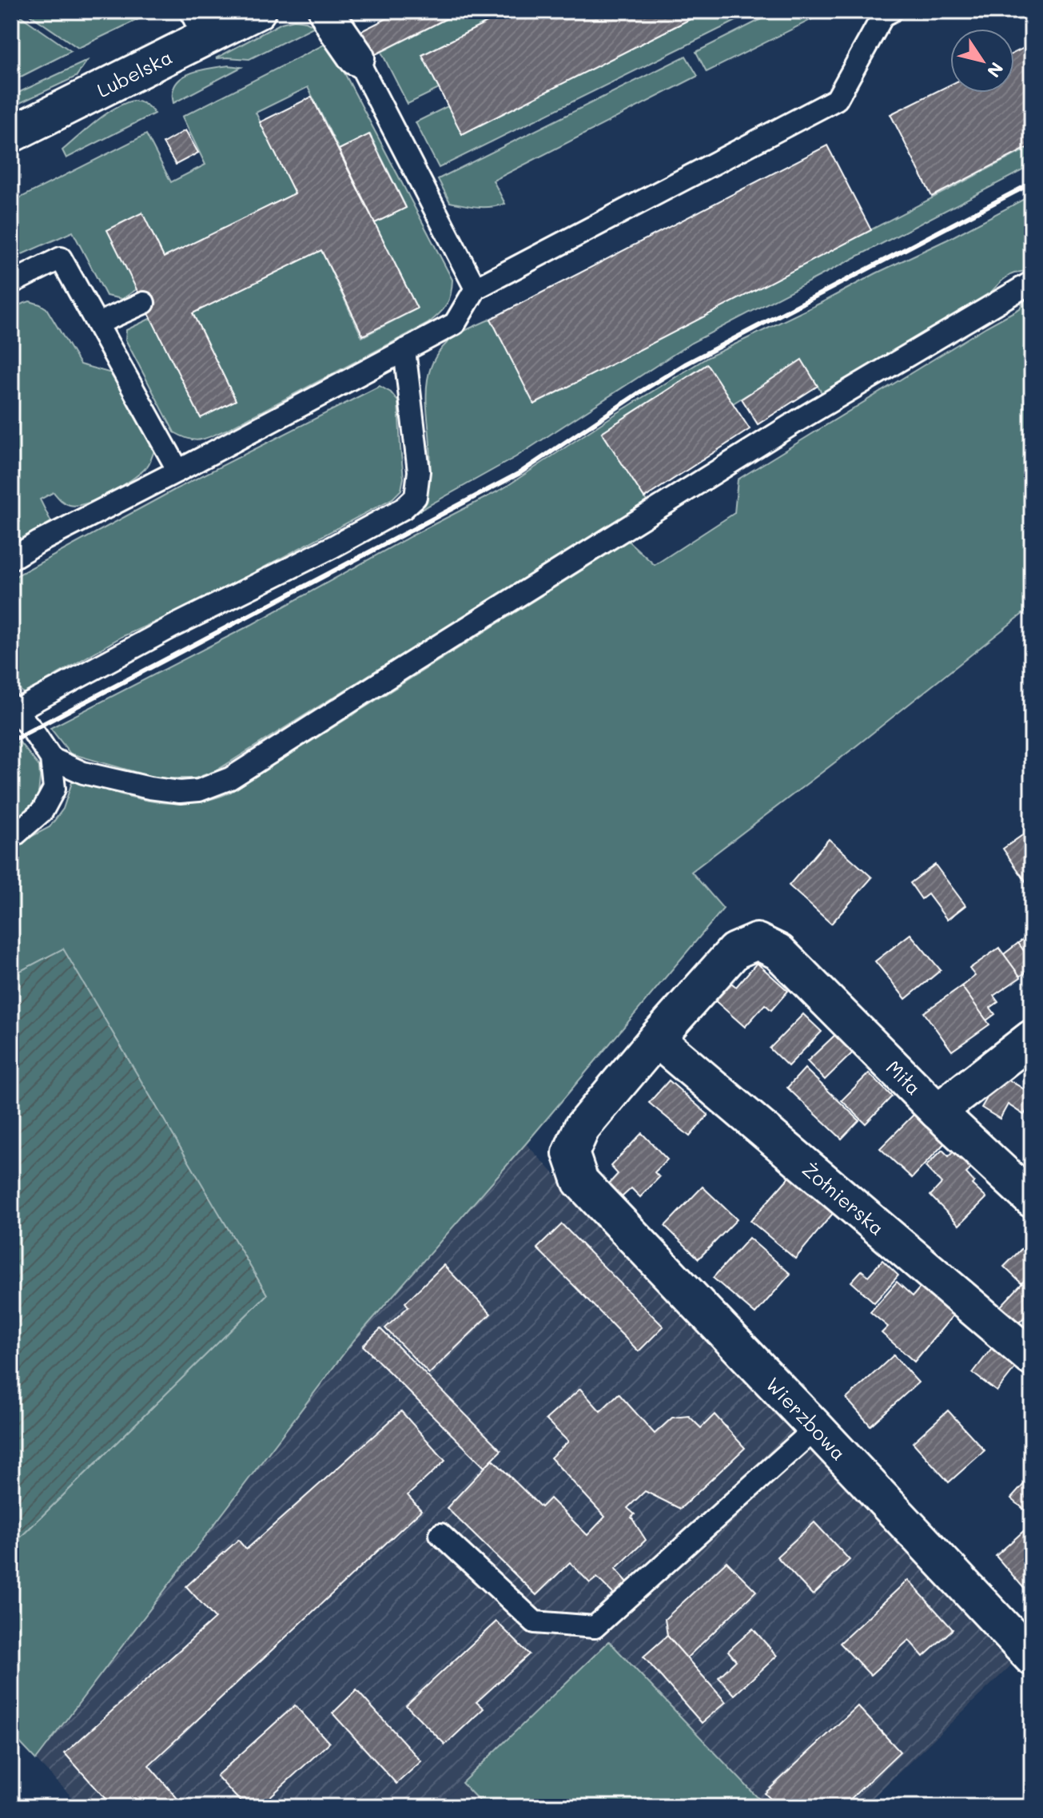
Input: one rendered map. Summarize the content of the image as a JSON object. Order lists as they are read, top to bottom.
{
  "streets": {
    "street": [
      "Lubelska",
      "Miła",
      "Żołnierska",
      "Wierzbowa"
    ]
  },
  "crossings": [
    ["Miła", "Żołnierska"],
    ["Miła", "Wierzbowa"],
    ["Żołnierska", "Wierzbowa"]
  ],
  "north": "bottom right"
}
